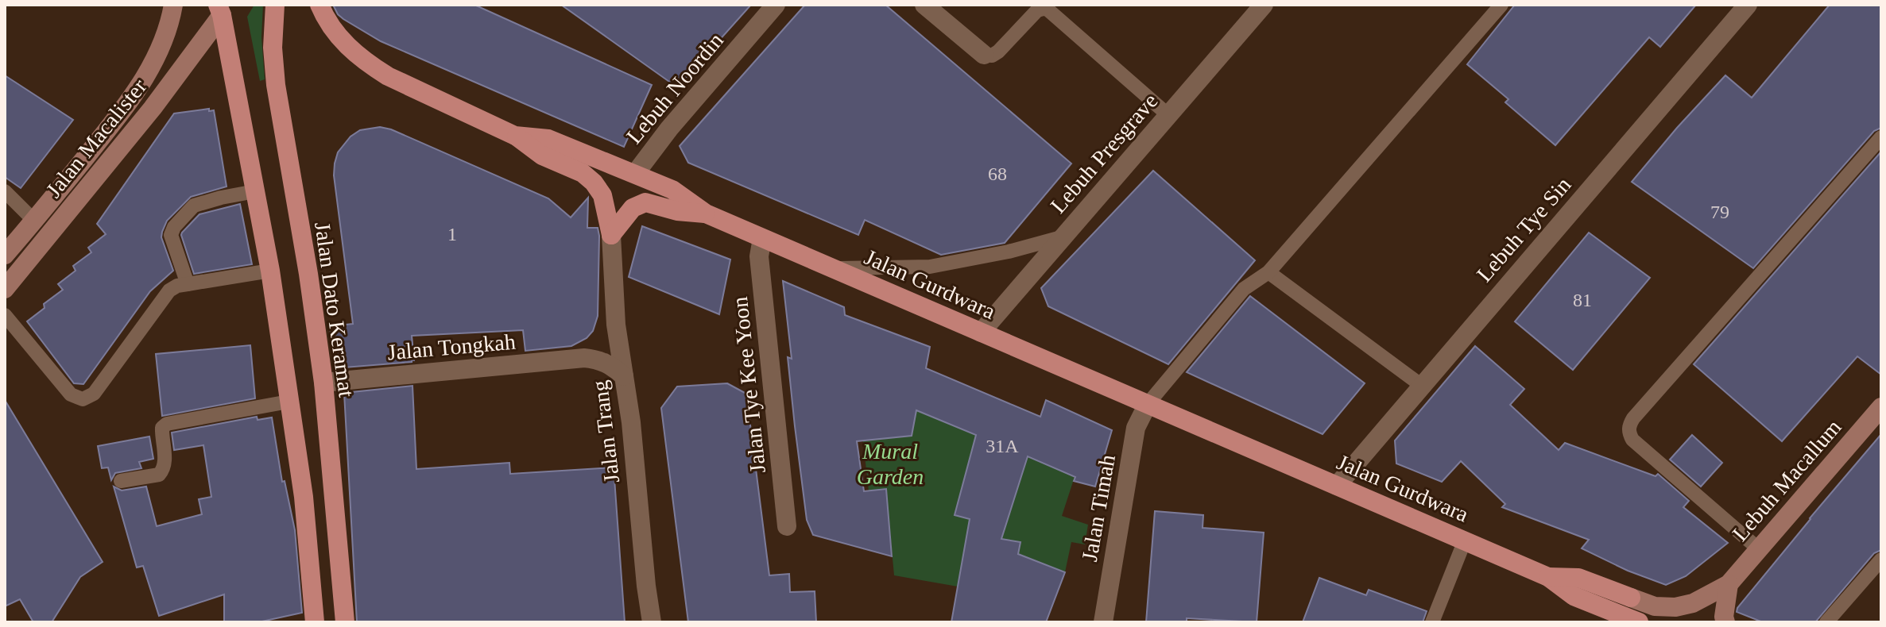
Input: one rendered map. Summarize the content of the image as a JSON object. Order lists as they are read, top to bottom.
{
  "streets": {
    "main road": [
      "Jalan Macalister",
      "Jalan Gurdwara",
      "Jalan Dato Keramat",
      "Lebuh Macallum"
    ],
    "street": [
      "Lebuh Noordin",
      "Lebuh Presgrave",
      "Lebuh Tye Sin",
      "Jalan Tongkah",
      "Jalan Tye Kee Yoon",
      "Jalan Trang",
      "Jalan Timah"
    ]
  },
  "crossings": [
    ["Lebuh Noordin", "Jalan Gurdwara"],
    ["Lebuh Presgrave", "Jalan Gurdwara"],
    ["Lebuh Tye Sin", "Jalan Gurdwara"],
    ["Jalan Gurdwara", "Jalan Tye Kee Yoon"],
    ["Jalan Gurdwara", "Lebuh Macallum"],
    ["Jalan Gurdwara", "Jalan Timah"],
    ["Jalan Dato Keramat", "Jalan Tongkah"],
    ["Jalan Tongkah", "Jalan Trang"]
  ],
  "parks": ["Mural Garden"],
  "house_numbers": [
    "68",
    "79",
    "1",
    "81",
    "31A"
  ]
}
